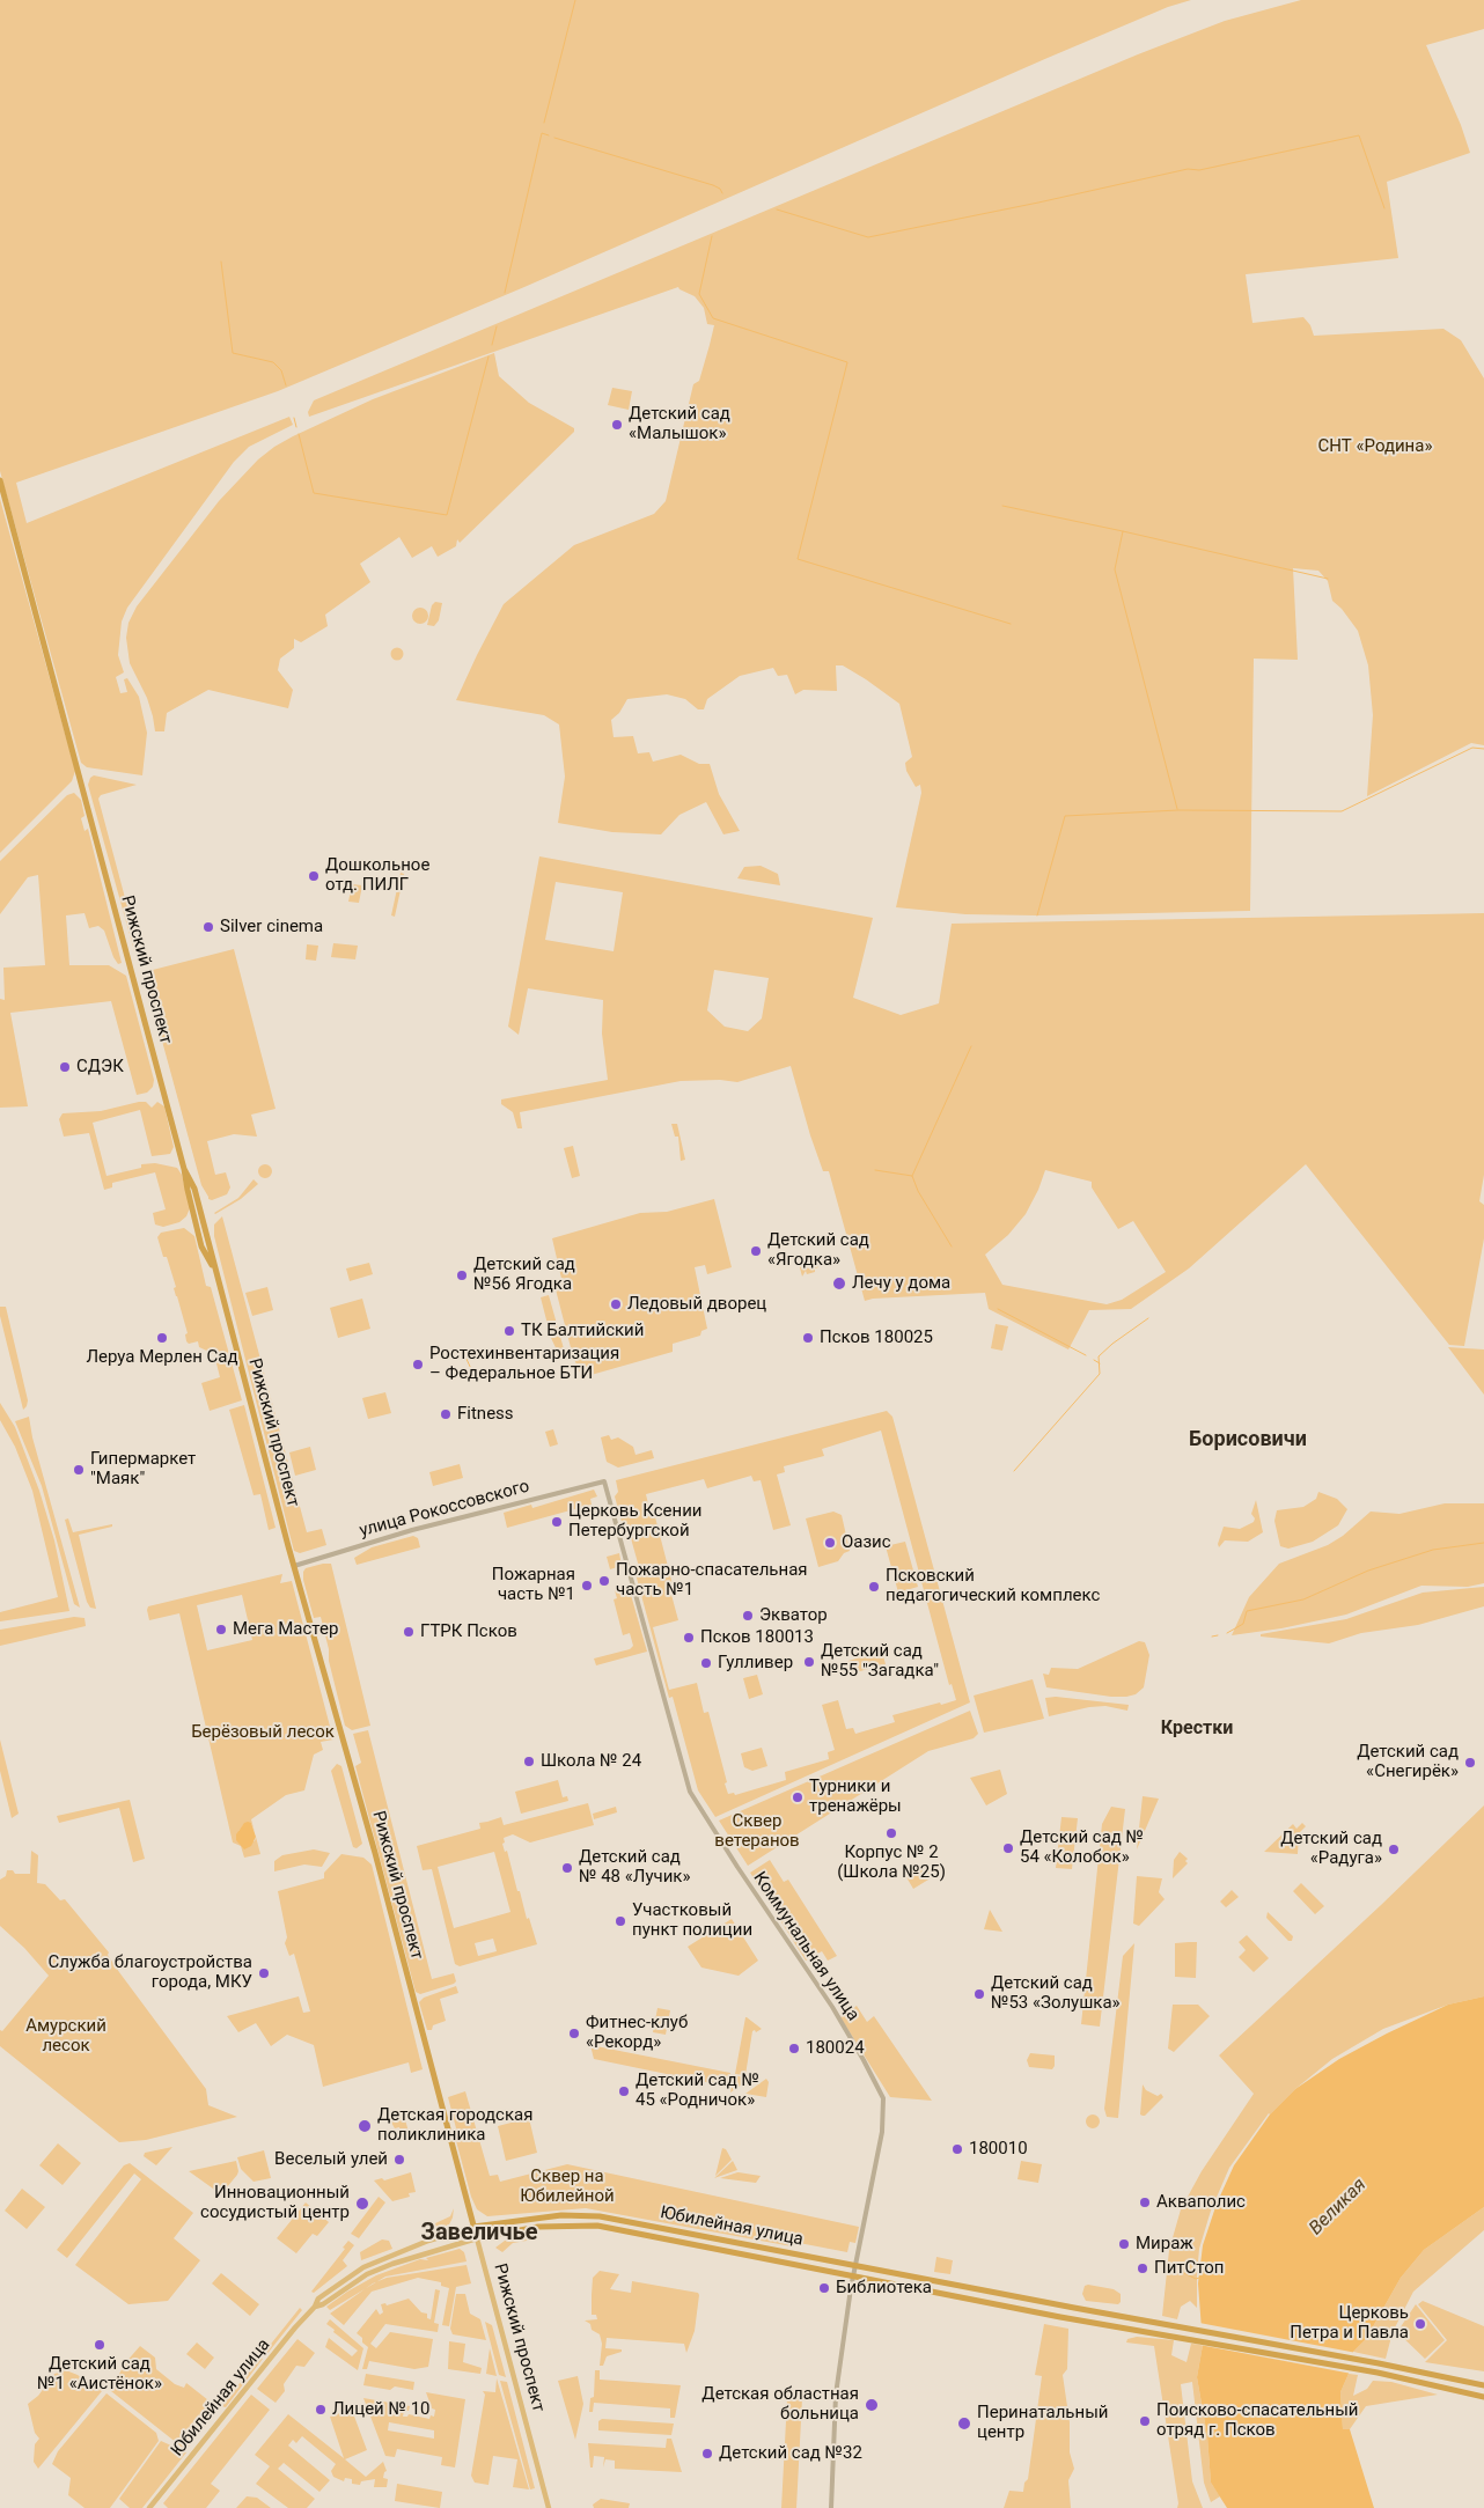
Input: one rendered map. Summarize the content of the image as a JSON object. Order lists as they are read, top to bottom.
{
  "streets": {
    "highway": ["Рижский проспект", "Юбилейная улица"],
    "main road": ["улица Рокоссовского", "Коммунальная улица"]
  },
  "crossings": [
    ["Рижский проспект", "улица Рокоссовского"],
    ["Рижский проспект", "Юбилейная улица"],
    ["улица Рокоссовского", "Коммунальная улица"],
    ["Коммунальная улица", "Юбилейная улица"]
  ],
  "districts": ["Борисовичи", "Крестки", "Завеличье"],
  "water": ["Великая"],
  "parks": [
    "СНТ «Родина»",
    "Берёзовый лесок",
    "Сквер ветеранов",
    "Амурский лесок",
    "Сквер на Юбилейной"
  ],
  "places": [
    "Детский сад «Малышок»",
    "Дошкольное отд. ПИЛГ",
    "Silver cinema",
    "СДЭК",
    "Детский сад «Ягодка»",
    "Детский сад №56 Ягодка",
    "Лечу у дома",
    "Ледовый дворец",
    "ТК Балтийский",
    "Леруа Мерлен Сад",
    "Псков 180025",
    "Ростехинвентаризация – Федеральное БТИ",
    "Fitness",
    "Гипермаркет \"Маяк\"",
    "Церковь Ксении Петербургской",
    "Оазис",
    "Пожарно-спасательная часть №1",
    "Пожарная часть №1",
    "Псковский педагогический комплекс",
    "Экватор",
    "Мега Мастер",
    "ГТРК Псков",
    "Псков 180013",
    "Детский сад №55 \"Загадка\"",
    "Гулливер",
    "Школа № 24",
    "Детский сад «Снегирёк»",
    "Турники и тренажёры",
    "Корпус № 2 (Школа №25)",
    "Детский сад № 54 «Колобок»",
    "Детский сад «Радуга»",
    "Детский сад № 48 «Лучик»",
    "Участковый пункт полиции",
    "Служба благоустройства города, МКУ",
    "Детский сад №53 «Золушка»",
    "Фитнес-клуб «Рекорд»",
    "180024",
    "Детский сад № 45 «Родничок»",
    "Детская городская поликлиника",
    "180010",
    "Веселый улей",
    "Акваполис",
    "Инновационный сосудистый центр",
    "Мираж",
    "ПитСтоп",
    "Библиотека",
    "Церковь Петра и Павла",
    "Детский сад №1 «Аистёнок»",
    "Детская областная больница",
    "Лицей № 10",
    "Поисково-спасательный отряд г. Псков",
    "Перинатальный центр",
    "Детский сад №32"
  ]
}
